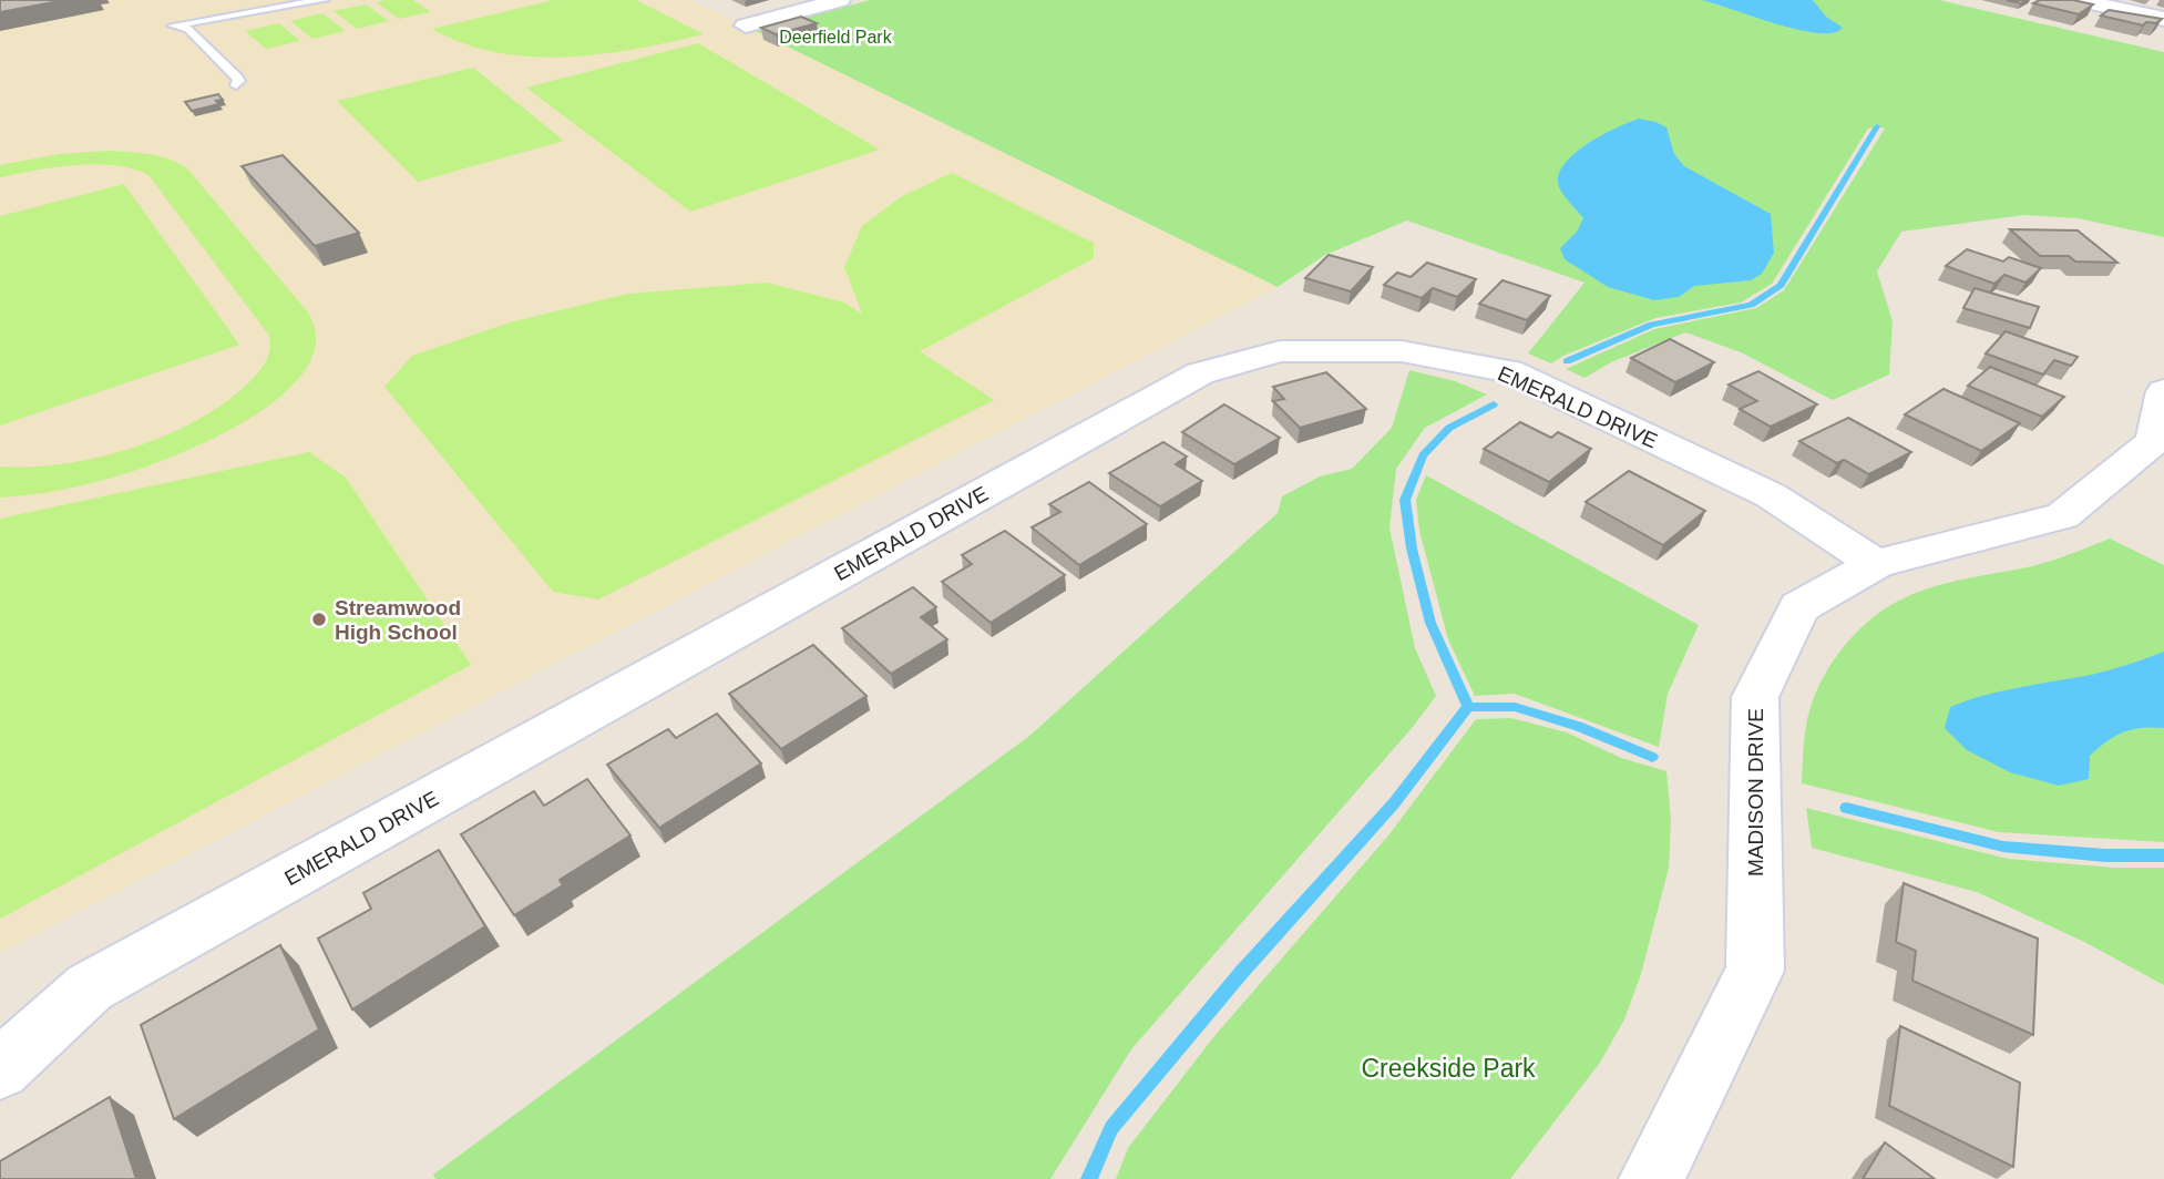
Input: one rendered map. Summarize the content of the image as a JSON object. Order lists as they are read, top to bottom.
{
  "streets": {
    "street": ["EMERALD DRIVE", "MADISON DRIVE"]
  },
  "crossings": [
    ["EMERALD DRIVE", "MADISON DRIVE"]
  ],
  "parks": ["Deerfield Park", "Creekside Park"],
  "places": ["Streamwood High School"]
}
